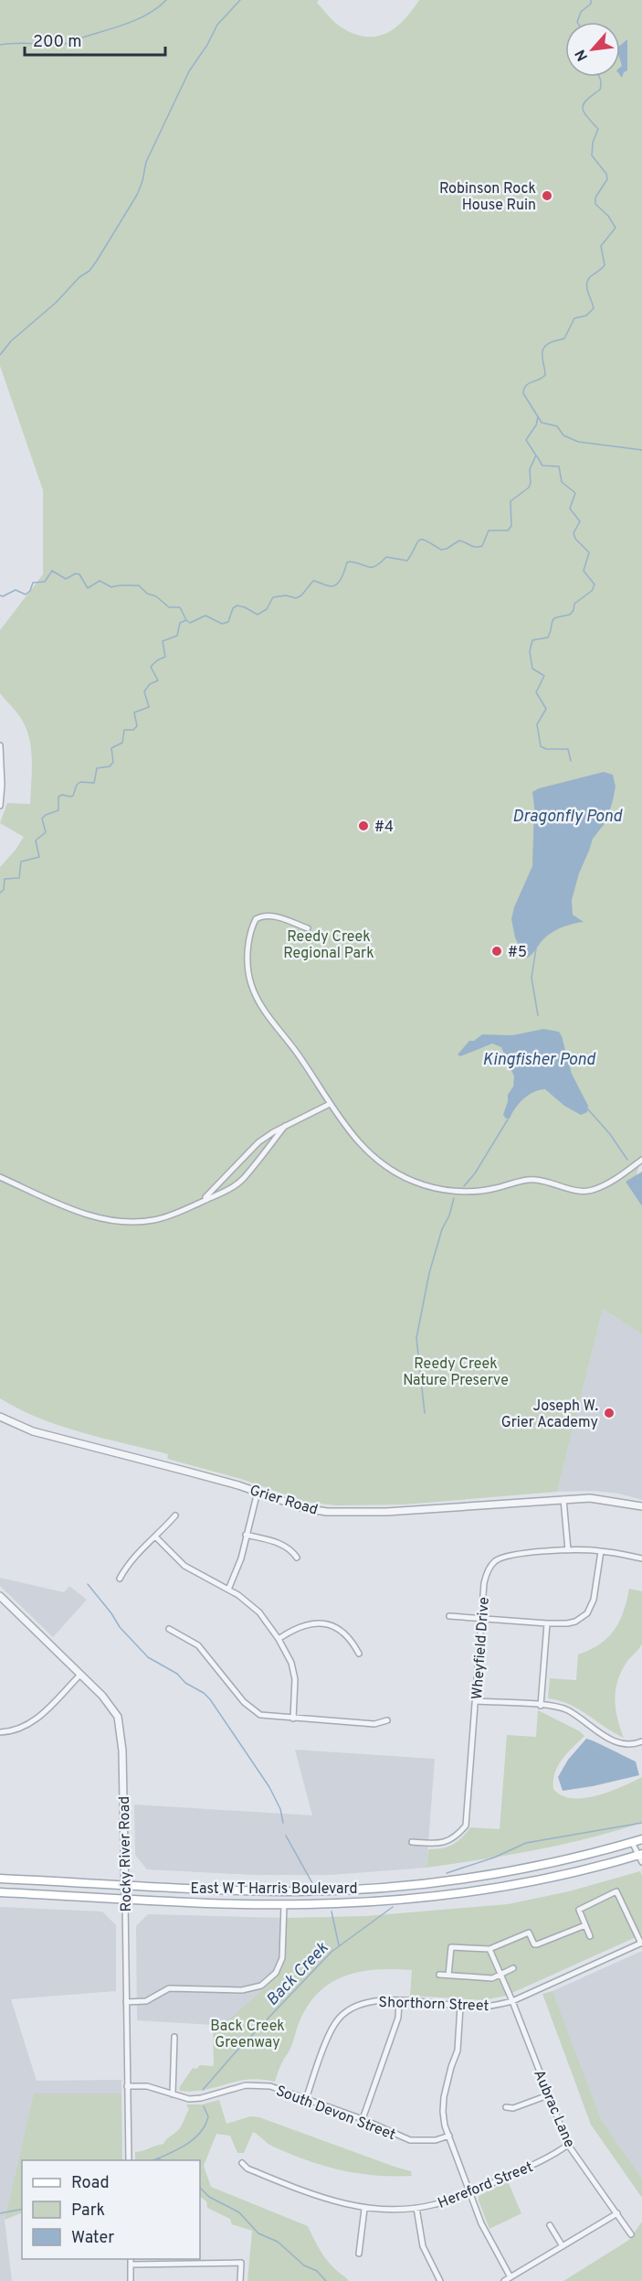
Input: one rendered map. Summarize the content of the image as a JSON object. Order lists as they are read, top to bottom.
{
  "streets": {
    "main road": ["East W T Harris Boulevard"],
    "street": [
      "Grier Road",
      "Wheyfield Drive",
      "Rocky River Road",
      "Shorthorn Street",
      "Aubrac Lane",
      "South Devon Street",
      "Hereford Street"
    ]
  },
  "crossings": [
    ["Rocky River Road", "East W T Harris Boulevard"],
    ["Rocky River Road", "South Devon Street"],
    ["Shorthorn Street", "Aubrac Lane"],
    ["Shorthorn Street", "South Devon Street"],
    ["Aubrac Lane", "Hereford Street"]
  ],
  "water": ["Dragonfly Pond", "Kingfisher Pond", "Back Creek"],
  "parks": ["Reedy Creek Regional Park", "Reedy Creek Nature Preserve", "Back Creek Greenway"],
  "places": [
    "Robinson Rock House Ruin",
    "#4",
    "#5",
    "Joseph W. Grier Academy"
  ],
  "legend": ["Road", "Park", "Water"],
  "scale_bar": "200 m",
  "north": "bottom left"
}
